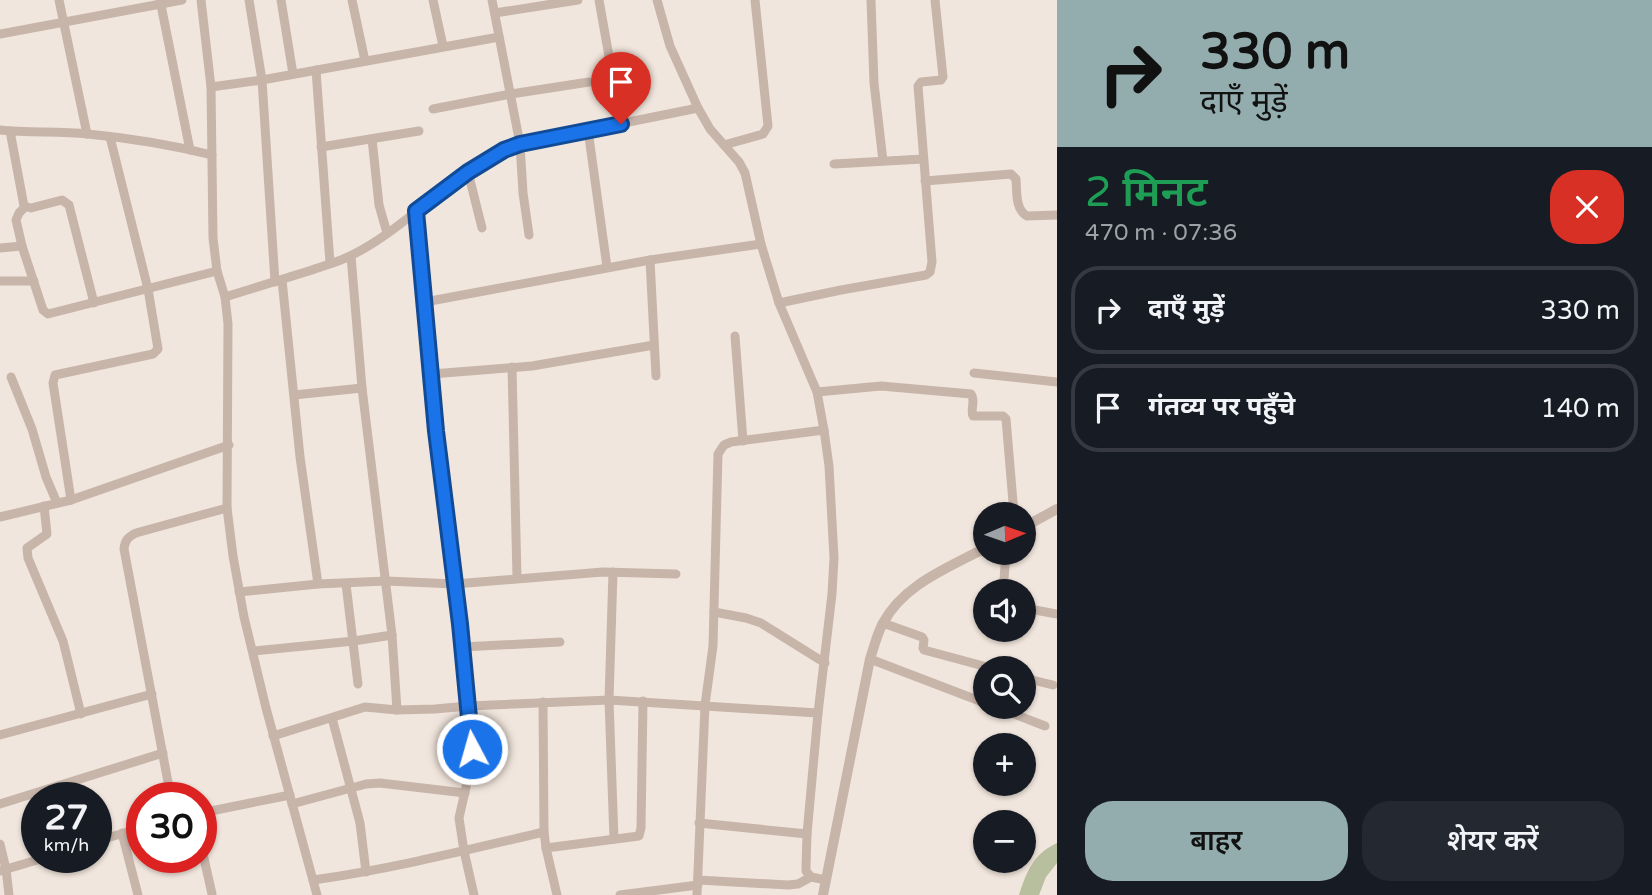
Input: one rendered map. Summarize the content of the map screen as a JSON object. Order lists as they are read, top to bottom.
{
  "north": "right",
  "page": {
    "turn": ["330 m", "दाएँ मुड़ें"],
    "heading": ["2 मिनट", "470 m · 07:36"],
    "list": [
      {
        "name": "दाएँ मुड़ें",
        "value": "330 m"
      },
      {
        "name": "गंतव्य पर पहुँचे",
        "value": "140 m"
      }
    ],
    "map_buttons": ["+", "−"],
    "speed": "27 km/h",
    "limit": "30",
    "buttons": ["बाहर", "शेयर करें"]
  }
}
